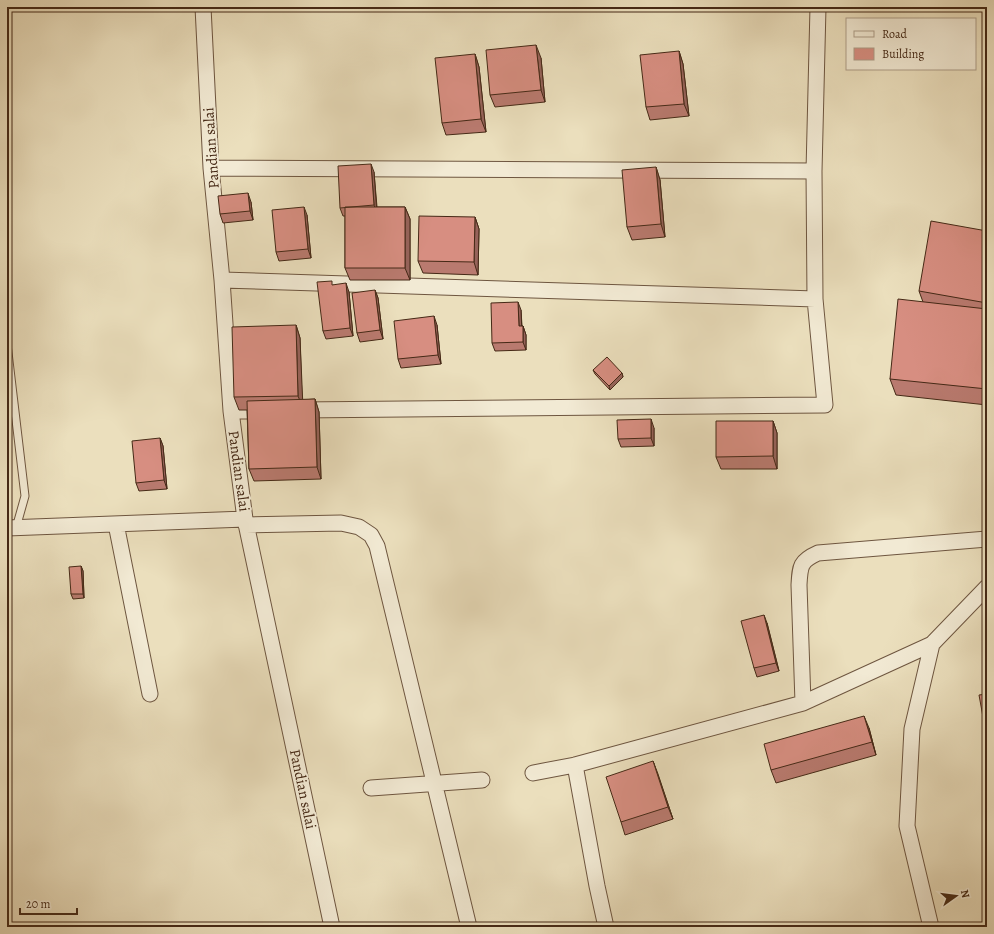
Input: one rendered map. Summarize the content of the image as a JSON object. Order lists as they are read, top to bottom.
{
  "streets": {
    "street": ["Pandian salai"]
  },
  "legend": ["Road", "Building"],
  "scale_bar": "20 m",
  "north": "right"
}
